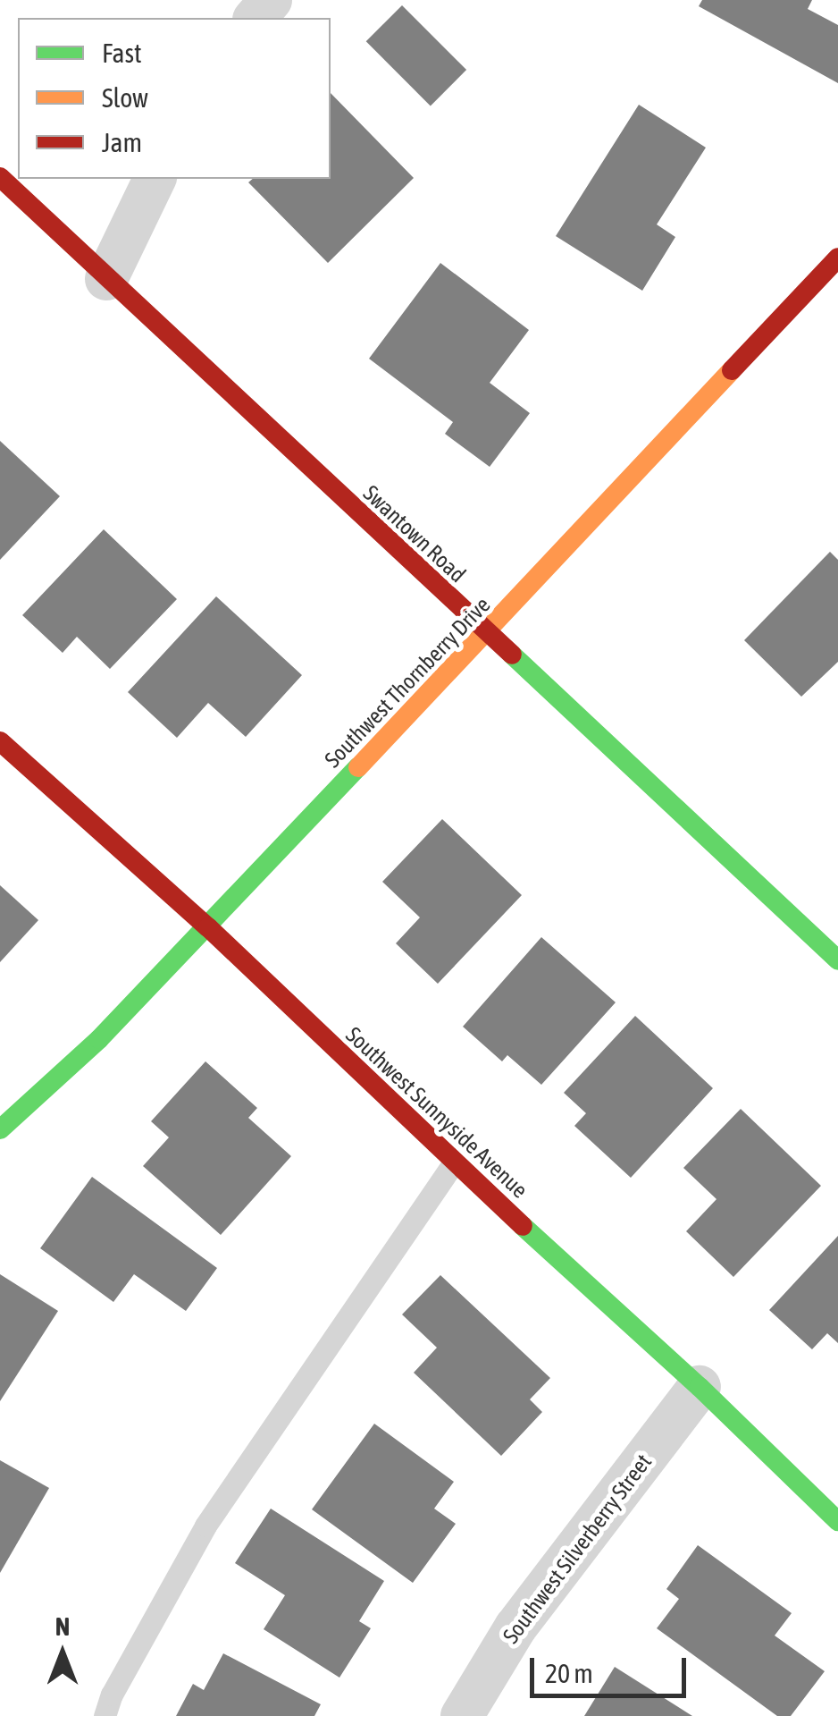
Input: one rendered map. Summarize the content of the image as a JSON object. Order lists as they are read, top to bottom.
{
  "streets": {
    "street": [
      "Swantown Road",
      "Southwest Thornberry Drive",
      "Southwest Sunnyside Avenue",
      "Southwest Silverberry Street"
    ]
  },
  "crossings": [
    ["Swantown Road", "Southwest Thornberry Drive"],
    ["Southwest Thornberry Drive", "Southwest Sunnyside Avenue"],
    ["Southwest Sunnyside Avenue", "Southwest Silverberry Street"]
  ],
  "legend": ["Fast", "Slow", "Jam"],
  "scale_bar": "20 m",
  "north": "top"
}
